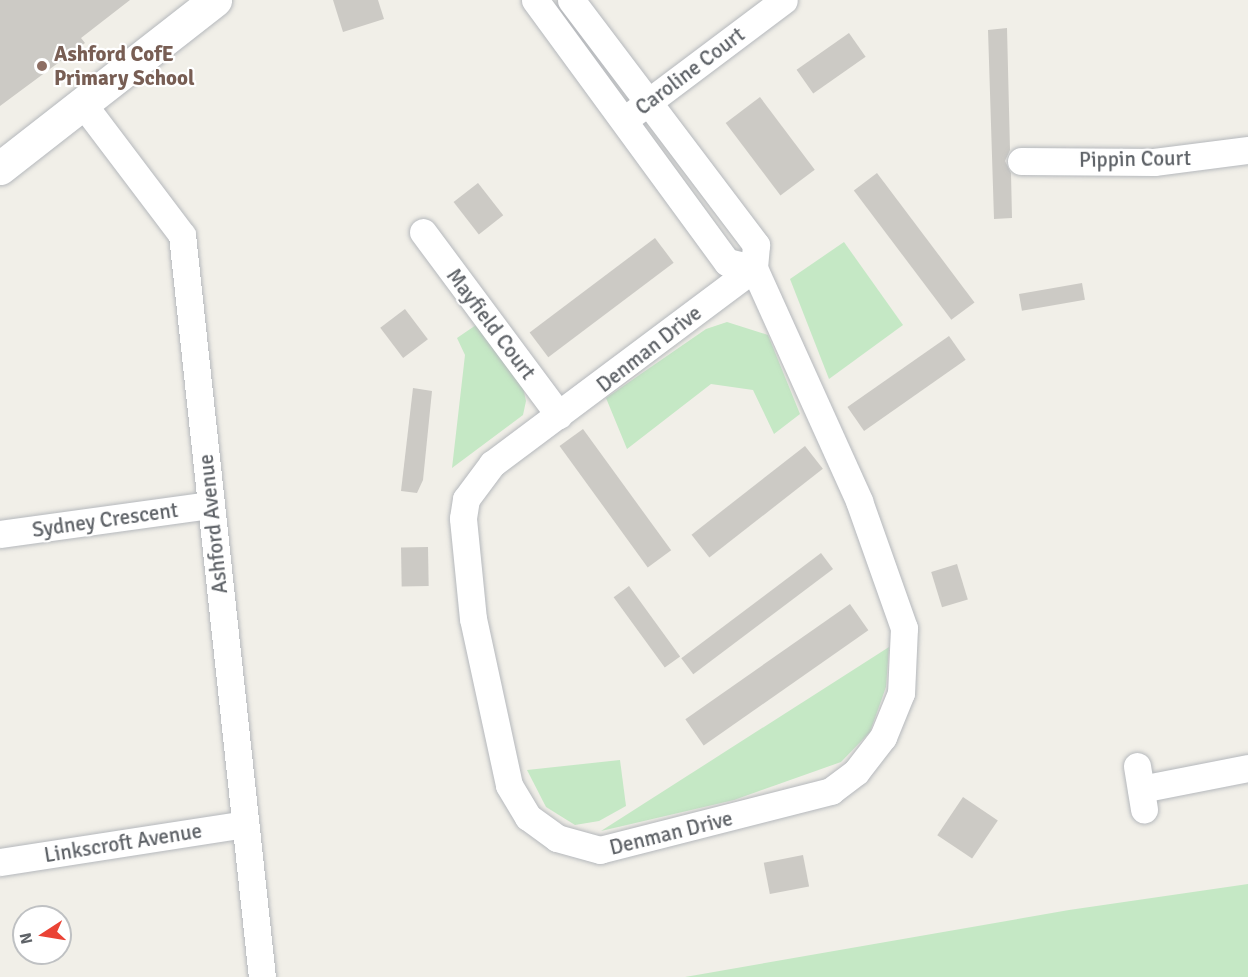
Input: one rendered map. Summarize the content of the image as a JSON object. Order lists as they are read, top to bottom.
{
  "streets": {
    "street": [
      "Caroline Court",
      "Pippin Court",
      "Mayfield Court",
      "Denman Drive",
      "Sydney Crescent",
      "Ashford Avenue",
      "Linkscroft Avenue"
    ]
  },
  "crossings": [
    ["Caroline Court", "Denman Drive"],
    ["Mayfield Court", "Denman Drive"],
    ["Sydney Crescent", "Ashford Avenue"],
    ["Ashford Avenue", "Linkscroft Avenue"]
  ],
  "places": ["Ashford CofE Primary School"],
  "north": "left"
}
